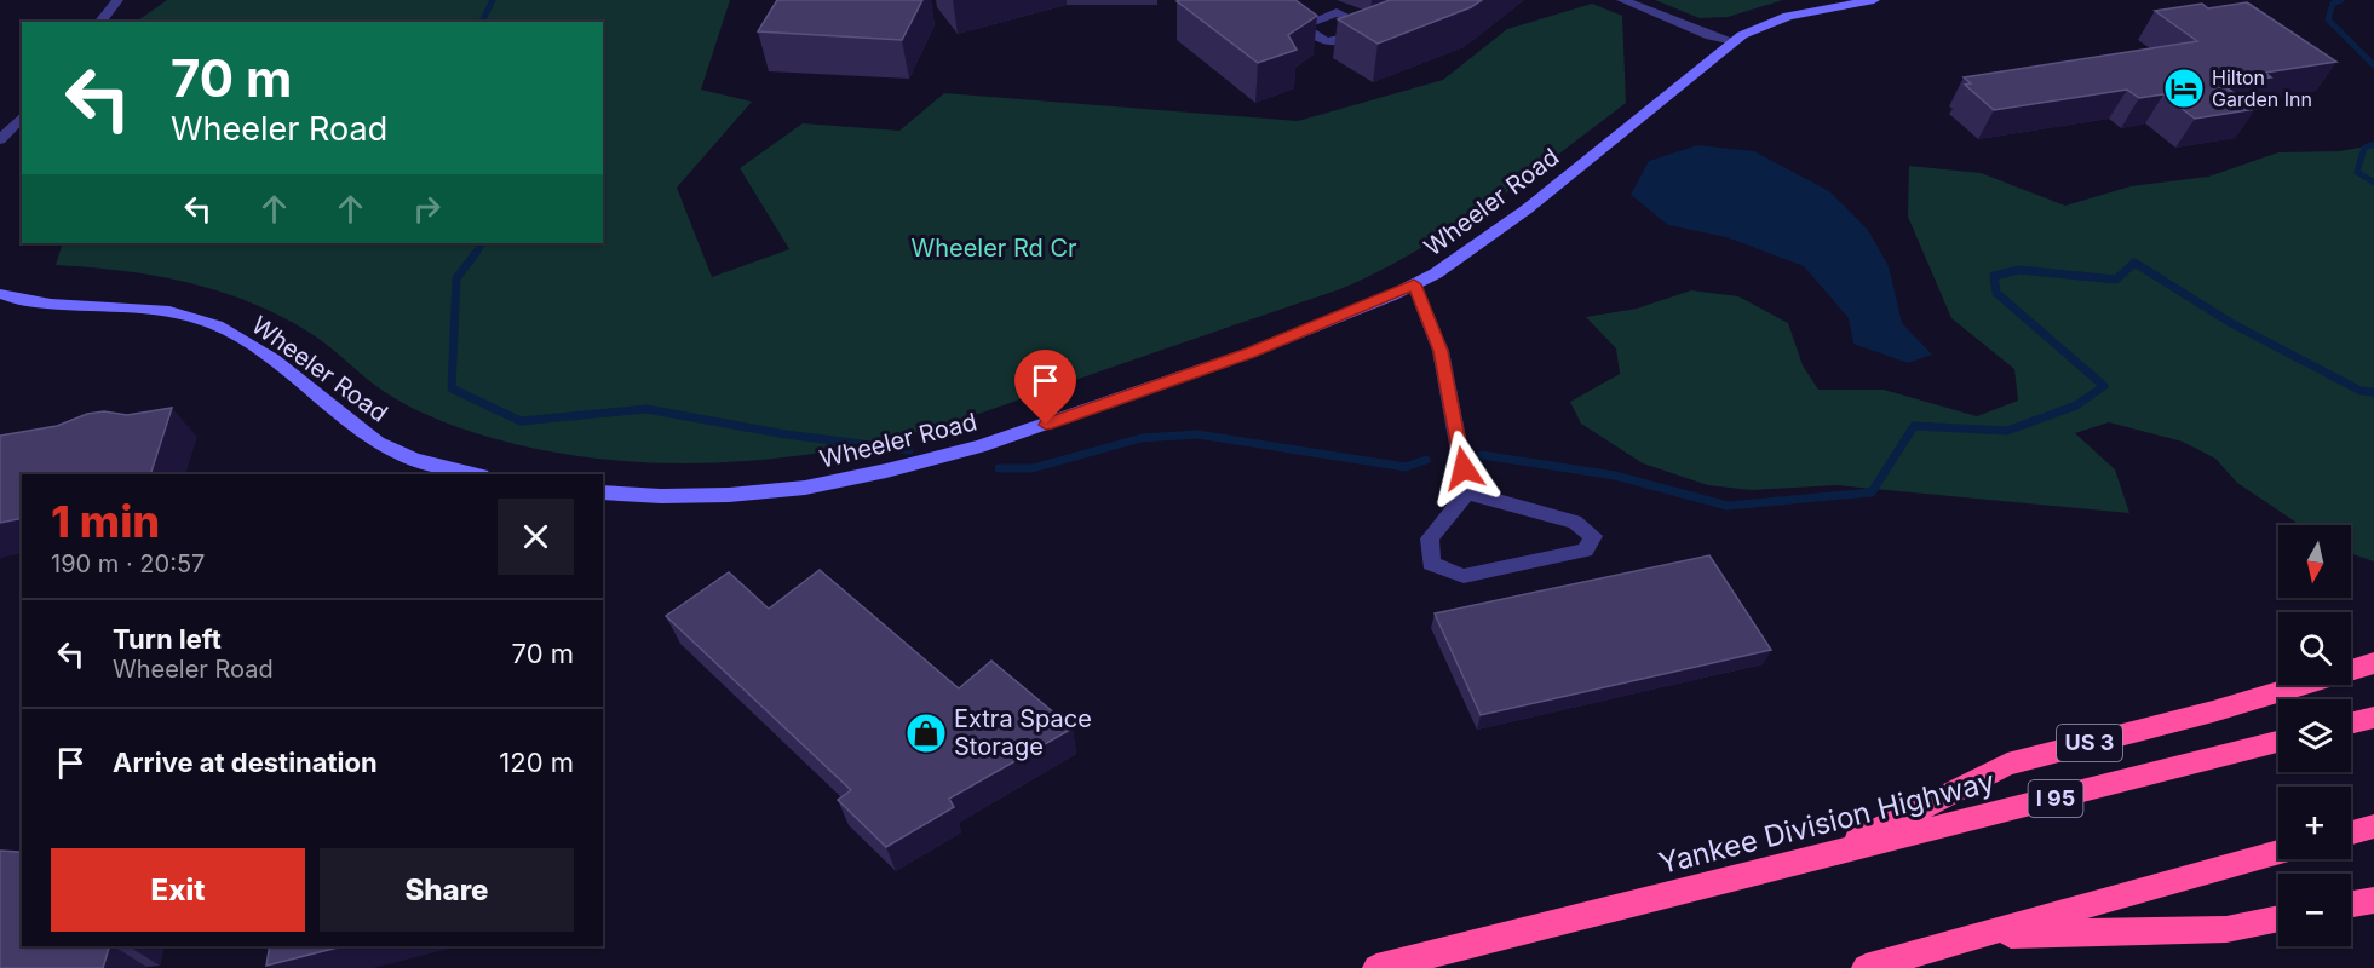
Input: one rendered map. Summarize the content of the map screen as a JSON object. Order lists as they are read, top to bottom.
{
  "streets": {
    "highway": ["US 3", "I 95", "Yankee Division Highway"],
    "main road": ["Wheeler Road"]
  },
  "crossings": [
    ["US 3", "Yankee Division Highway"]
  ],
  "parks": ["Wheeler Rd Cr"],
  "places": {
    "hotel": ["Hilton Garden Inn"],
    "shop": ["Extra Space Storage"]
  },
  "north": "bottom",
  "page": {
    "turn": ["70 m", "Wheeler Road"],
    "heading": ["1 min", "190 m · 20:57"],
    "map_buttons": ["+", "−"],
    "list": [
      {
        "name": "Turn left",
        "note": "Wheeler Road",
        "value": "70 m"
      },
      {
        "name": "Arrive at destination",
        "value": "120 m"
      }
    ],
    "buttons": ["Exit", "Share"]
  }
}
